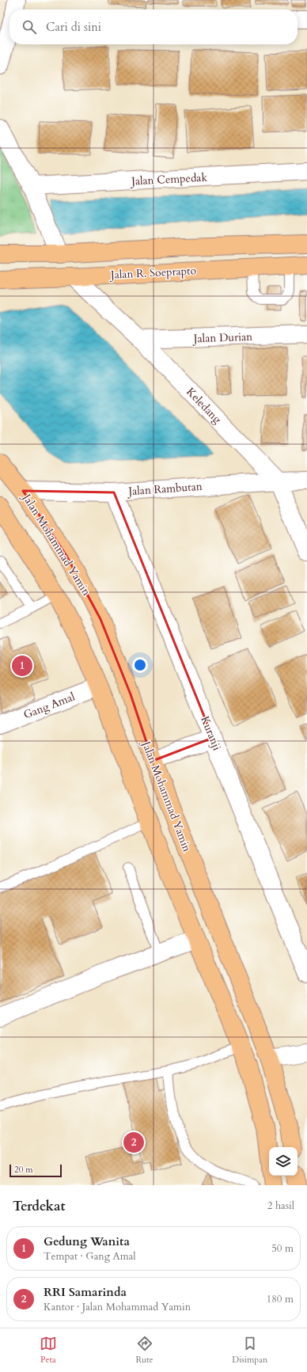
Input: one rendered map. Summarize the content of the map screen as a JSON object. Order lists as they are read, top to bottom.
{
  "streets": {
    "main road": ["Jalan R. Soeprapto", "Jalan Mohammad Yamin"],
    "street": [
      "Jalan Cempedak",
      "Jalan Durian",
      "Keledang",
      "Jalan Rambutan",
      "Gang Amal",
      "Kuranji"
    ]
  },
  "crossings": [
    ["Jalan R. Soeprapto", "Keledang"],
    ["Jalan Durian", "Keledang"],
    ["Keledang", "Jalan Rambutan"],
    ["Jalan Rambutan", "Jalan Mohammad Yamin"],
    ["Jalan Rambutan", "Kuranji"]
  ],
  "scale_bar": "20 m",
  "page": {
    "search": "Cari di sini",
    "pins": ["1", "2"],
    "scale": "20 m",
    "heading": ["Terdekat", "2 hasil"],
    "list": [
      {
        "mark": "1",
        "name": "Gedung Wanita",
        "note": "Tempat · Gang Amal",
        "value": "50 m"
      },
      {
        "mark": "2",
        "name": "RRI Samarinda",
        "note": "Kantor · Jalan Mohammad Yamin",
        "value": "180 m"
      }
    ],
    "nav": ["Peta", "Rute", "Disimpan"]
  }
}
